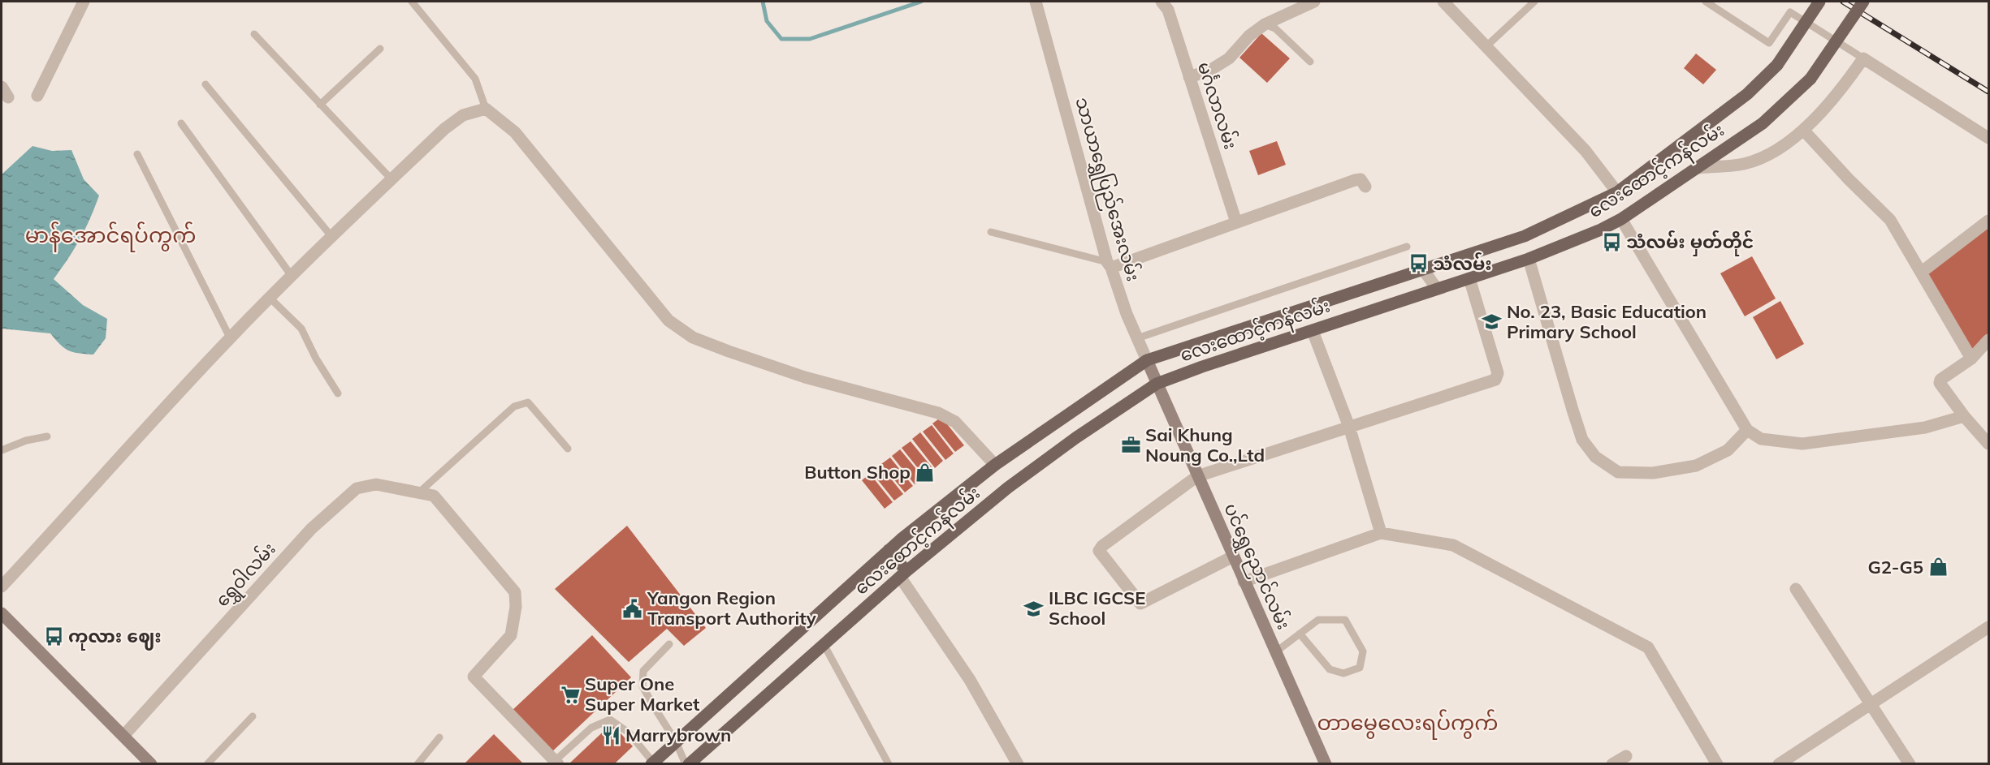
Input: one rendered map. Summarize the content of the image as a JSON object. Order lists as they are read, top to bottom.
{
  "streets": {
    "main road": ["လေးထောင့်ကန်လမ်း"],
    "street": [
      "မင်္ဂလာလမ်း",
      "သာယာရွှေပြည်အေးလမ်း",
      "ပင်ရွှေညောင်လမ်း",
      "ရွှေဝါလမ်း"
    ]
  },
  "crossings": [
    ["လေးထောင့်ကန်လမ်း", "သာယာရွှေပြည်အေးလမ်း"],
    ["လေးထောင့်ကန်လမ်း", "ပင်ရွှေညောင်လမ်း"],
    ["သာယာရွှေပြည်အေးလမ်း", "ပင်ရွှေညောင်လမ်း"]
  ],
  "districts": ["မာန်အောင်ရပ်ကွက်", "တာမွေလေးရပ်ကွက်"],
  "places": {
    "bus stop": ["သံလမ်း မှတ်တိုင်", "သံလမ်း", "ကုလား ဈေး"],
    "school or university": ["No. 23, Basic Education Primary School", "ILBC IGCSE School"],
    "office": ["Sai Khung Noung Co.,Ltd"],
    "shop": ["Button Shop", "G2-G5"],
    "public building": ["Yangon Region Transport Authority"],
    "supermarket": ["Super One Super Market"],
    "restaurant": ["Marrybrown"]
  }
}
